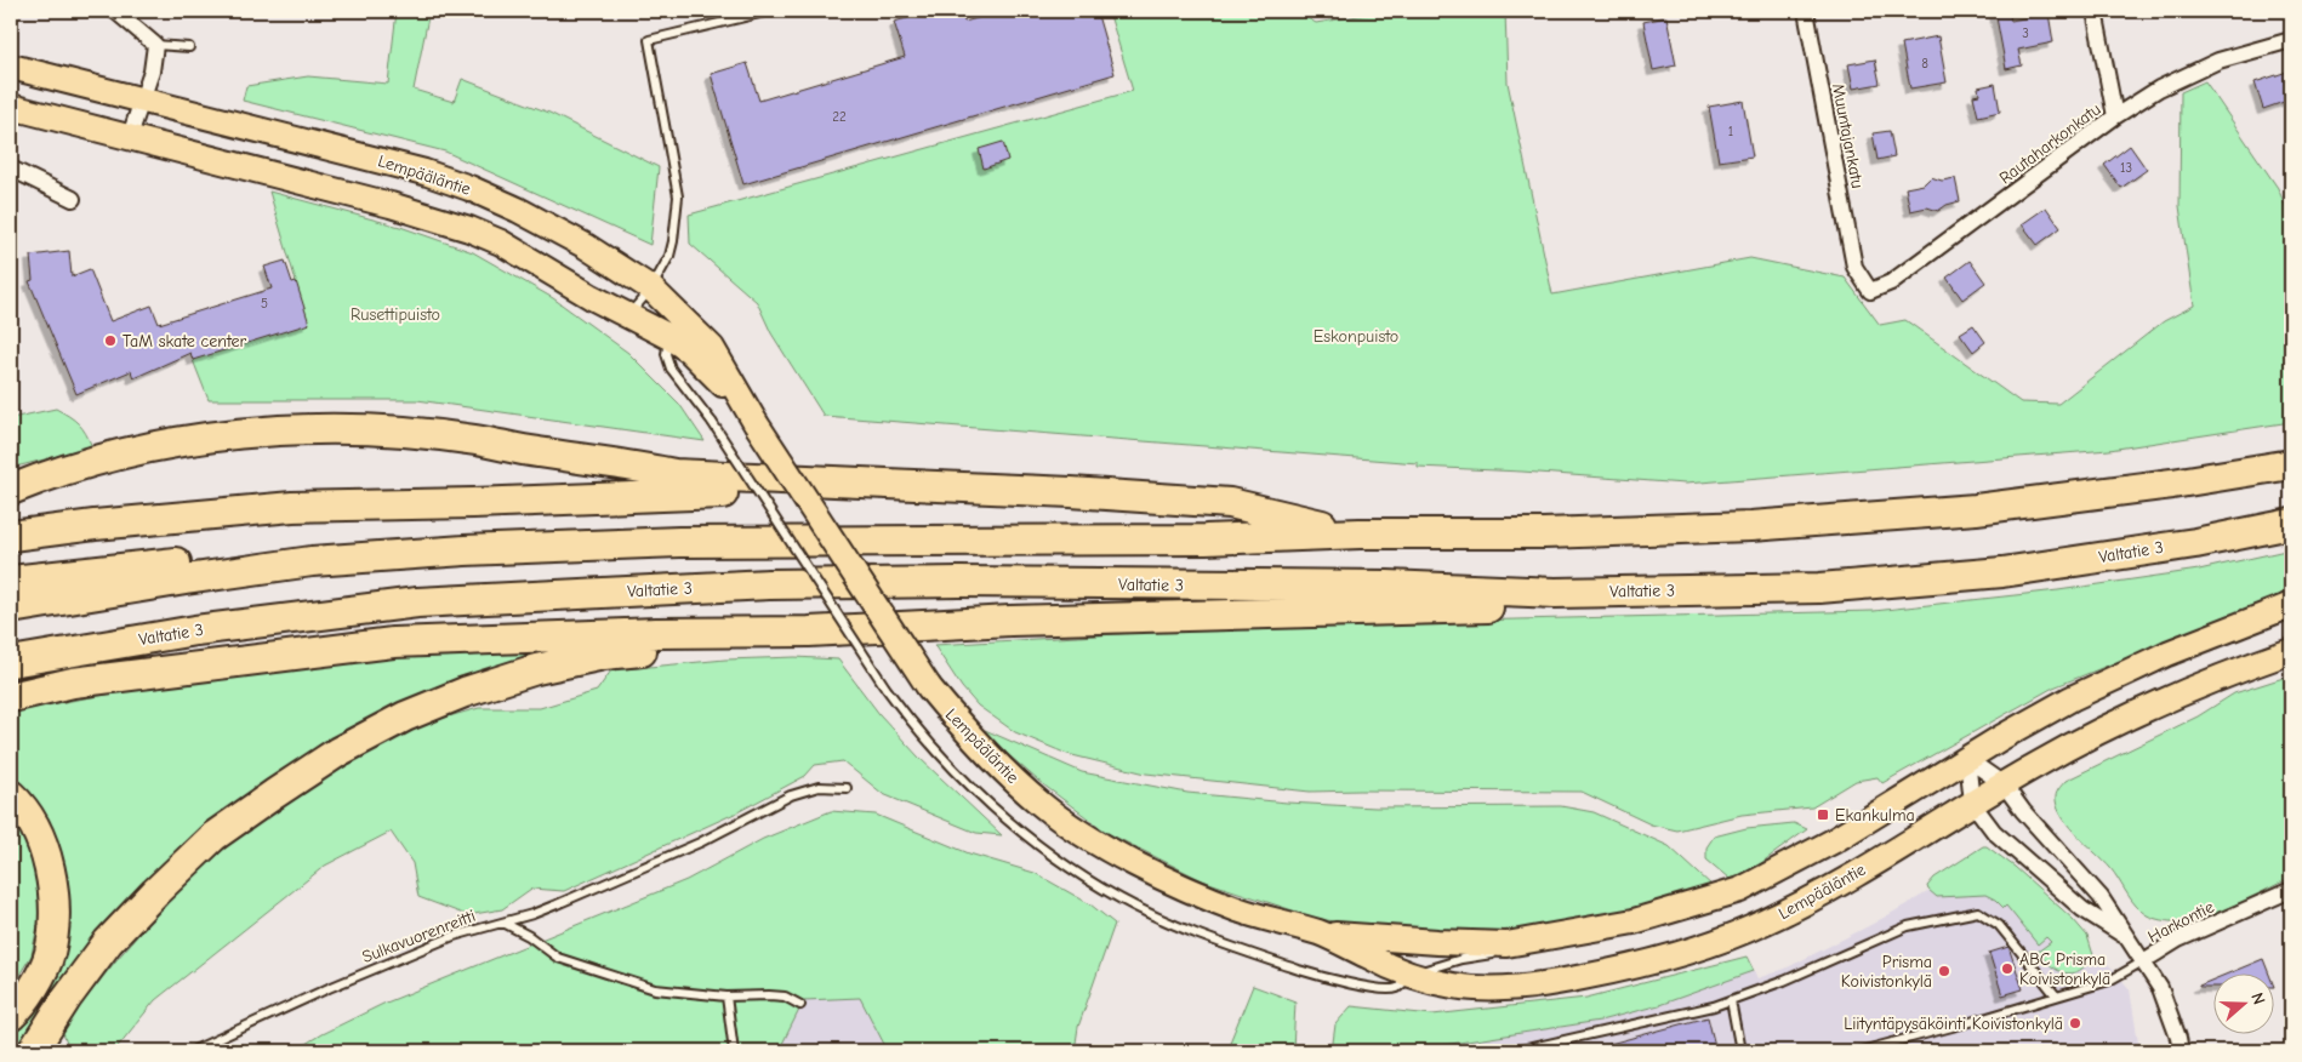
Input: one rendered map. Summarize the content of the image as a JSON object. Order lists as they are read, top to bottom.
{
  "streets": {
    "highway": ["Valtatie 3"],
    "main road": ["Lempääläntie"],
    "street": ["Muuntajankatu", "Rautaharkonkatu", "Harkontie"],
    "lane": ["Sulkavuorenreitti"]
  },
  "crossings": [
    ["Muuntajankatu", "Rautaharkonkatu"]
  ],
  "parks": ["Rusettipuisto", "Eskonpuisto"],
  "places": {
    "other": [
      "TaM skate center",
      "ABC Prisma Koivistonkylä",
      "Prisma Koivistonkylä",
      "Liityntäpysäköinti Koivistonkylä"
    ],
    "transit": ["Ekankulma"]
  },
  "house_numbers": [
    "3",
    "8",
    "22",
    "1",
    "13",
    "5"
  ],
  "north": "right"
}
